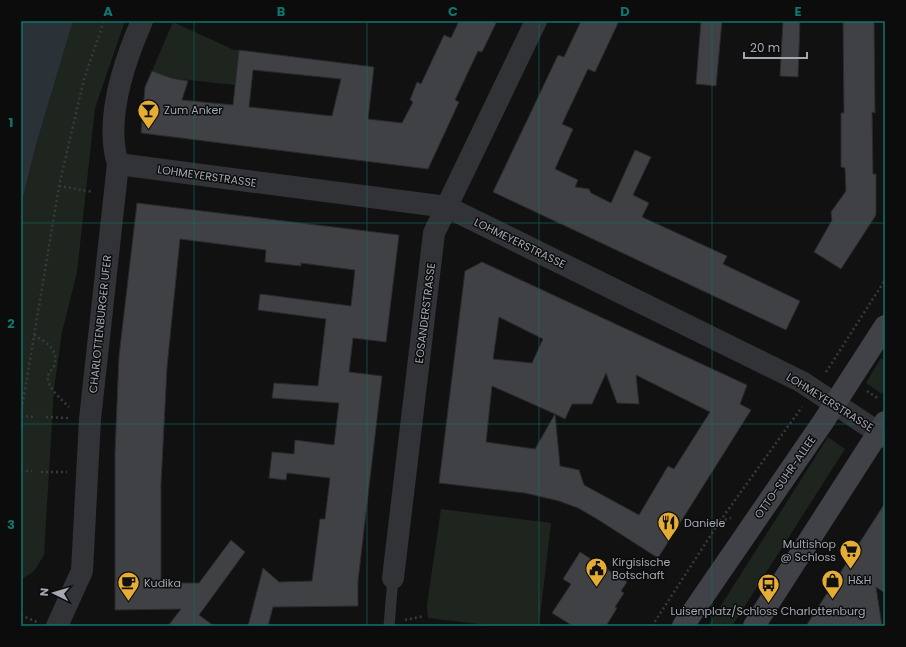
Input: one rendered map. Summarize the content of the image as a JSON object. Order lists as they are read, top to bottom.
{
  "streets": {
    "main road": ["OTTO-SUHR-ALLEE"],
    "street": ["LOHMEYERSTRASSE", "EOSANDERSTRASSE", "CHARLOTTENBURGER UFER"]
  },
  "crossings": [
    ["LOHMEYERSTRASSE", "EOSANDERSTRASSE"],
    ["LOHMEYERSTRASSE", "CHARLOTTENBURGER UFER"],
    ["LOHMEYERSTRASSE", "OTTO-SUHR-ALLEE"]
  ],
  "places": {
    "bar": ["Zum Anker"],
    "restaurant": ["Daniele"],
    "supermarket": ["Multishop @ Schloss"],
    "public building": ["Kirgisische Botschaft"],
    "shop": ["H&H"],
    "cafe": ["Kudika"],
    "bus stop": ["Luisenplatz/Schloss Charlottenburg"]
  },
  "scale_bar": "20 m",
  "north": "left",
  "grid": {
    "columns": [
      "A",
      "B",
      "C",
      "D",
      "E"
    ],
    "rows": ["1", "2", "3"]
  }
}
